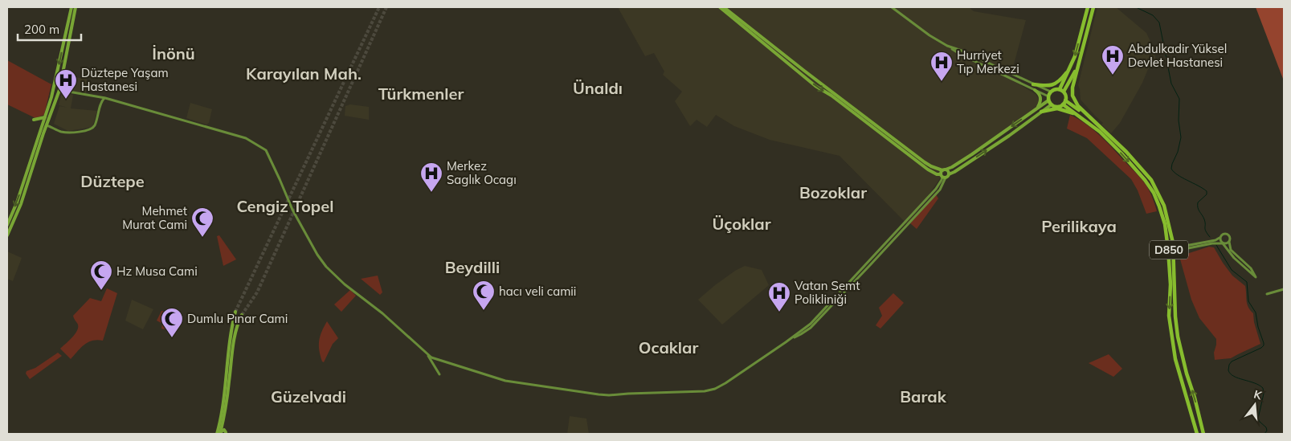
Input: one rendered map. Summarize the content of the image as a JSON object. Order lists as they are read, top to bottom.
{
  "streets": {
    "highway": ["D850"]
  },
  "districts": [
    "İnönü",
    "Karayılan Mah.",
    "Ünaldı",
    "Türkmenler",
    "Düztepe",
    "Bozoklar",
    "Cengiz Topel",
    "Üçoklar",
    "Perilikaya",
    "Beydilli",
    "Ocaklar",
    "Güzelvadi",
    "Barak"
  ],
  "places": {
    "hospital": [
      "Abdulkadir Yüksel Devlet Hastanesi",
      "Hurriyet Tıp Merkezi",
      "Düztepe Yaşam Hastanesi",
      "Merkez Saglık Ocagı",
      "Vatan Semt Polikliniği"
    ],
    "mosque": [
      "Mehmet Murat Cami",
      "Hz Musa Cami",
      "hacı veli camii",
      "Dumlu Pınar Cami"
    ]
  },
  "scale_bar": "200 m",
  "north": "top"
}
